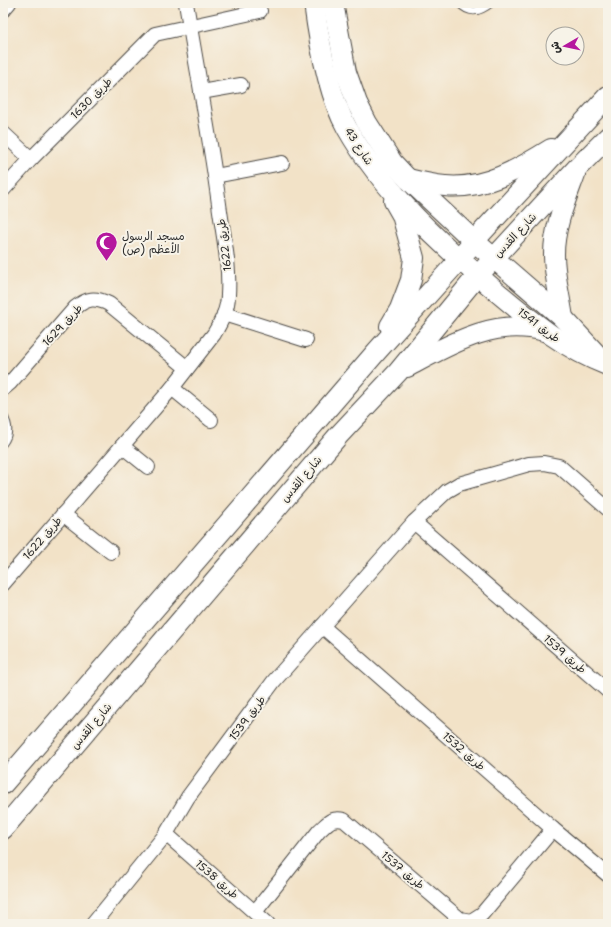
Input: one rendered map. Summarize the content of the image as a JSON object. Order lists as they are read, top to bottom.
{
  "streets": {
    "main road": ["شارع 43", "شارع القدس", "طريق 1541"],
    "street": [
      "طريق 1630",
      "طريق 1622",
      "طريق 1629",
      "طريق 1539",
      "طريق 1532",
      "طريق 1537",
      "طريق 1538"
    ]
  },
  "crossings": [
    ["طريق 1630", "طريق 1622"],
    ["شارع 43", "طريق 1541"],
    ["شارع القدس", "طريق 1541"],
    ["طريق 1622", "طريق 1629"],
    ["طريق 1539", "طريق 1532"],
    ["طريق 1539", "طريق 1538"],
    ["طريق 1532", "طريق 1537"],
    ["طريق 1537", "طريق 1538"]
  ],
  "places": {
    "mosque": ["مسجد الرسول الأعظم (ص)"]
  },
  "north": "left"
}
